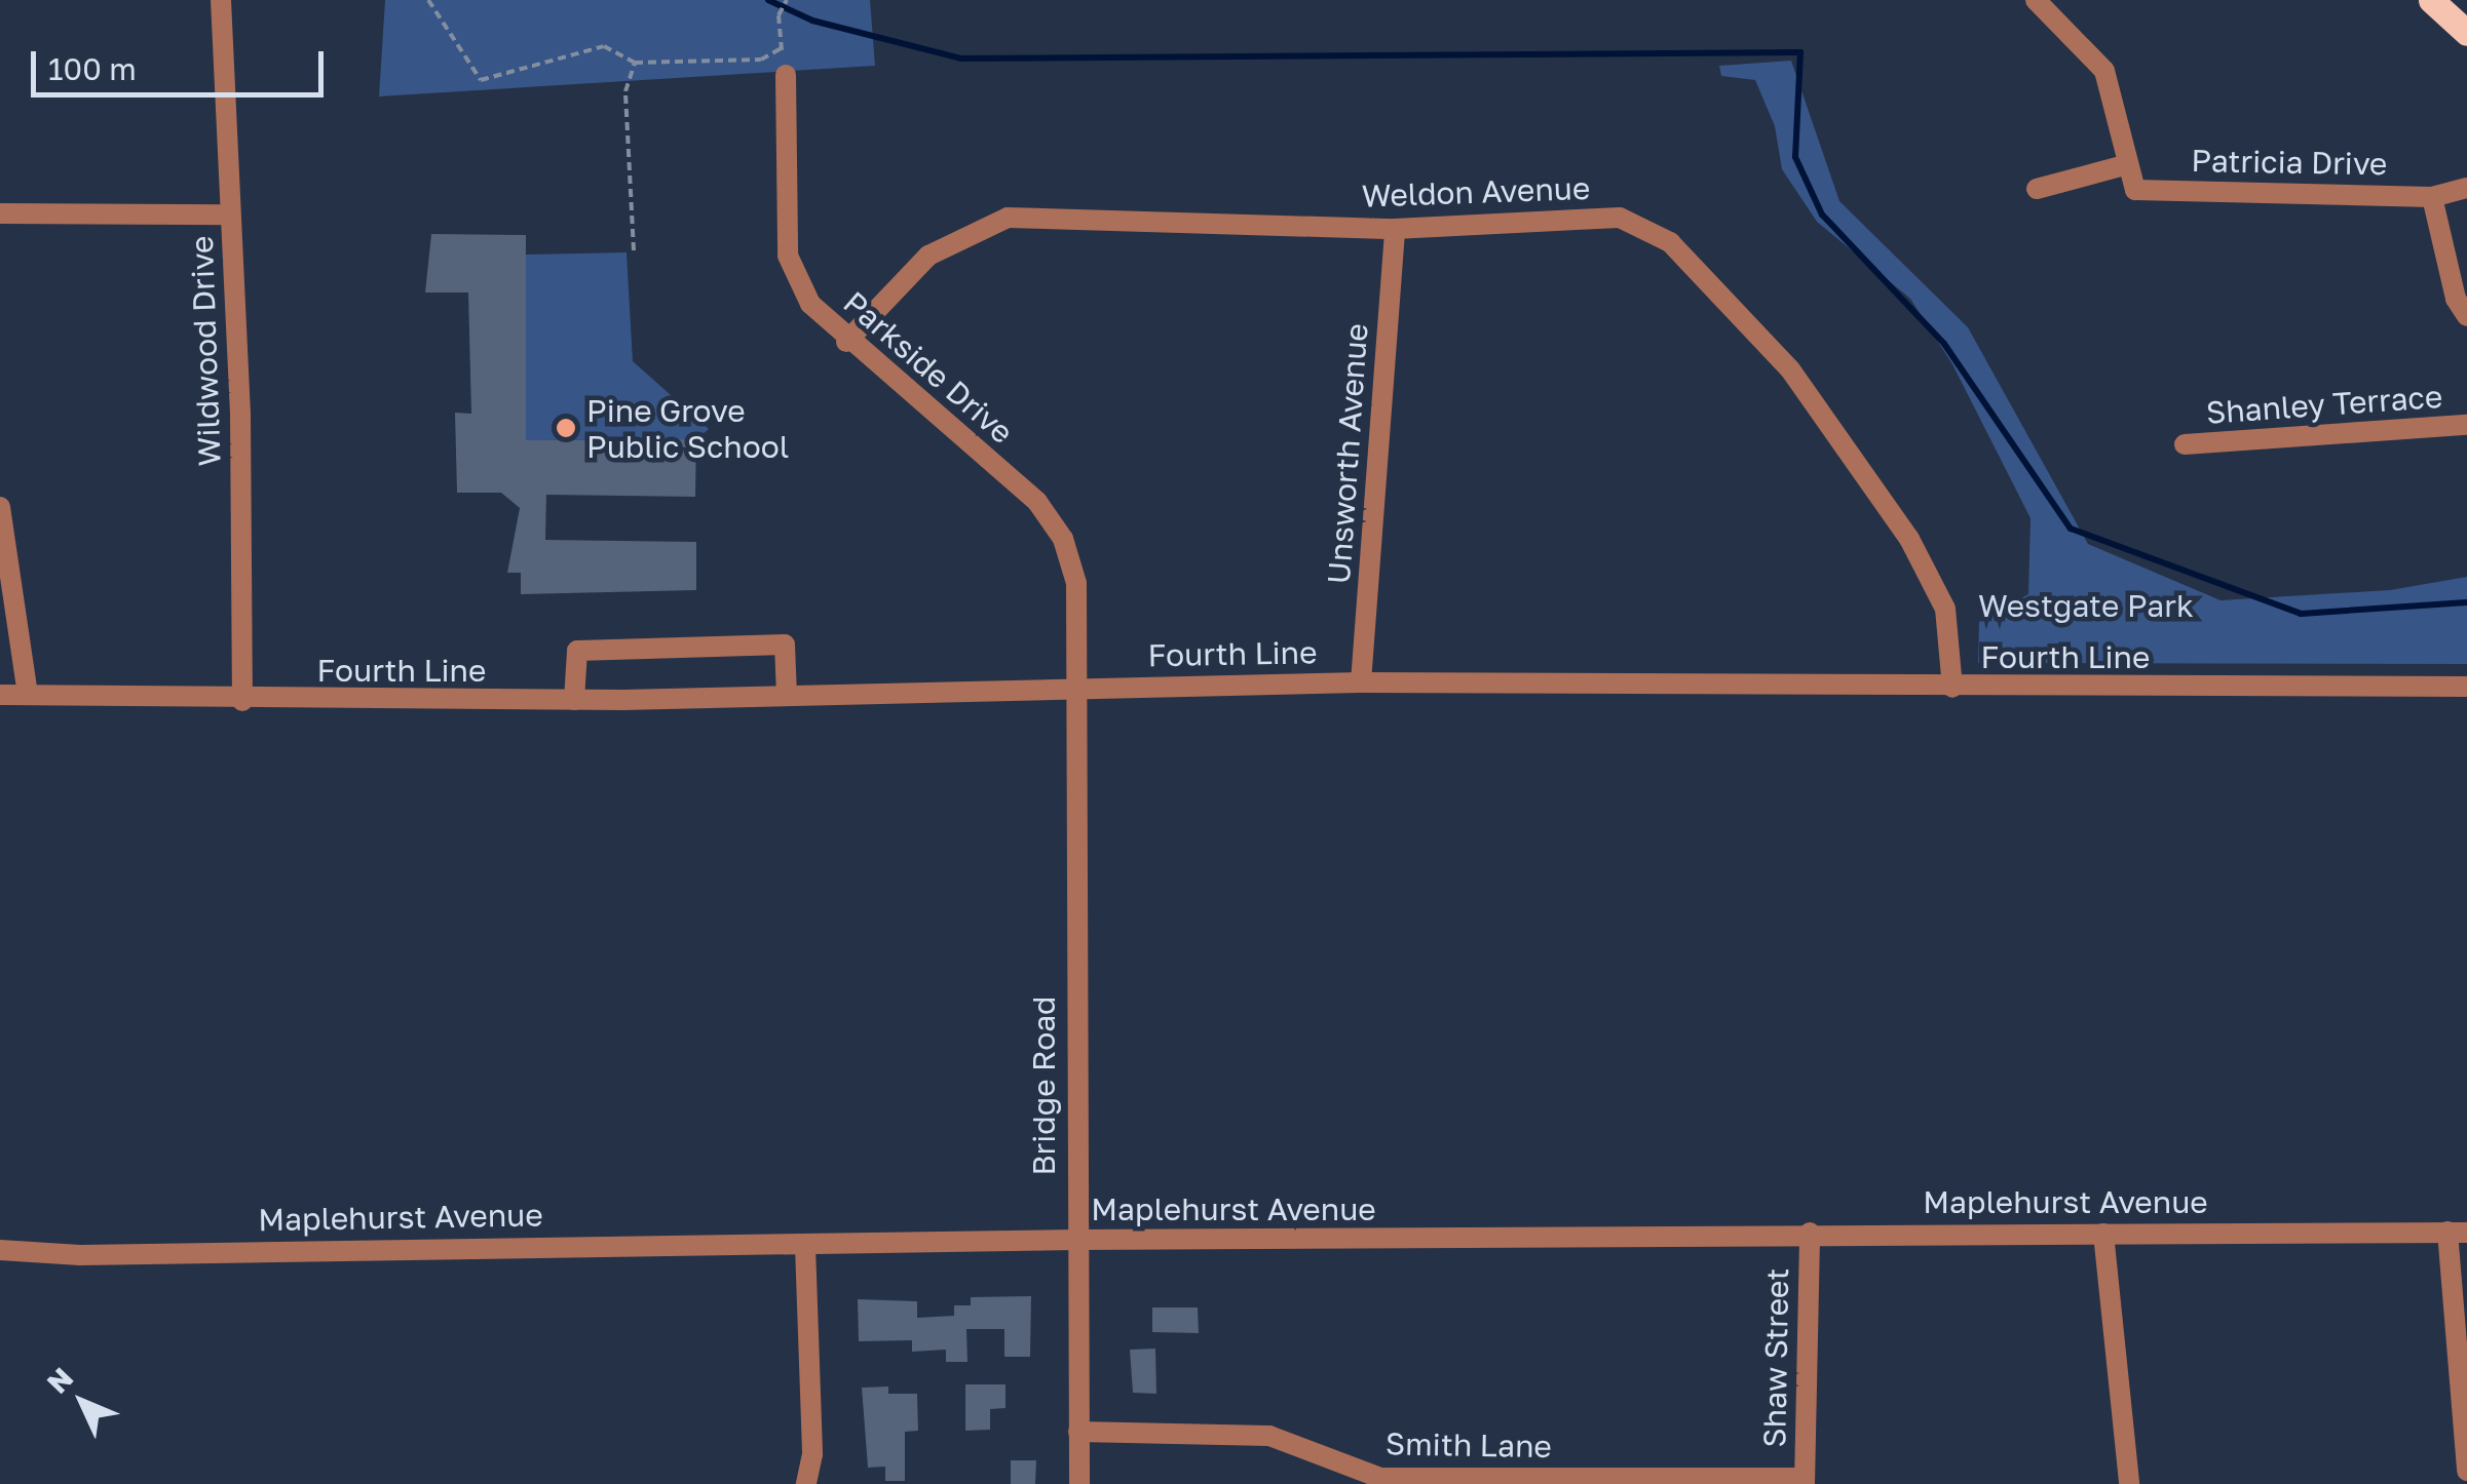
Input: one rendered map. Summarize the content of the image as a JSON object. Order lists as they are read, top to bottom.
{
  "streets": {
    "street": [
      "Patricia Drive",
      "Weldon Avenue",
      "Wildwood Drive",
      "Parkside Drive",
      "Shanley Terrace",
      "Unsworth Avenue",
      "Fourth Line",
      "Bridge Road",
      "Maplehurst Avenue",
      "Shaw Street",
      "Smith Lane"
    ]
  },
  "crossings": [
    ["Weldon Avenue", "Parkside Drive"],
    ["Weldon Avenue", "Unsworth Avenue"],
    ["Weldon Avenue", "Fourth Line"],
    ["Wildwood Drive", "Fourth Line"],
    ["Parkside Drive", "Fourth Line"],
    ["Parkside Drive", "Bridge Road"],
    ["Unsworth Avenue", "Fourth Line"],
    ["Fourth Line", "Bridge Road"],
    ["Bridge Road", "Maplehurst Avenue"],
    ["Bridge Road", "Smith Lane"],
    ["Maplehurst Avenue", "Shaw Street"],
    ["Shaw Street", "Smith Lane"]
  ],
  "parks": ["Westgate Park"],
  "places": ["Pine Grove Public School"],
  "scale_bar": "100 m",
  "north": "top left"
}
